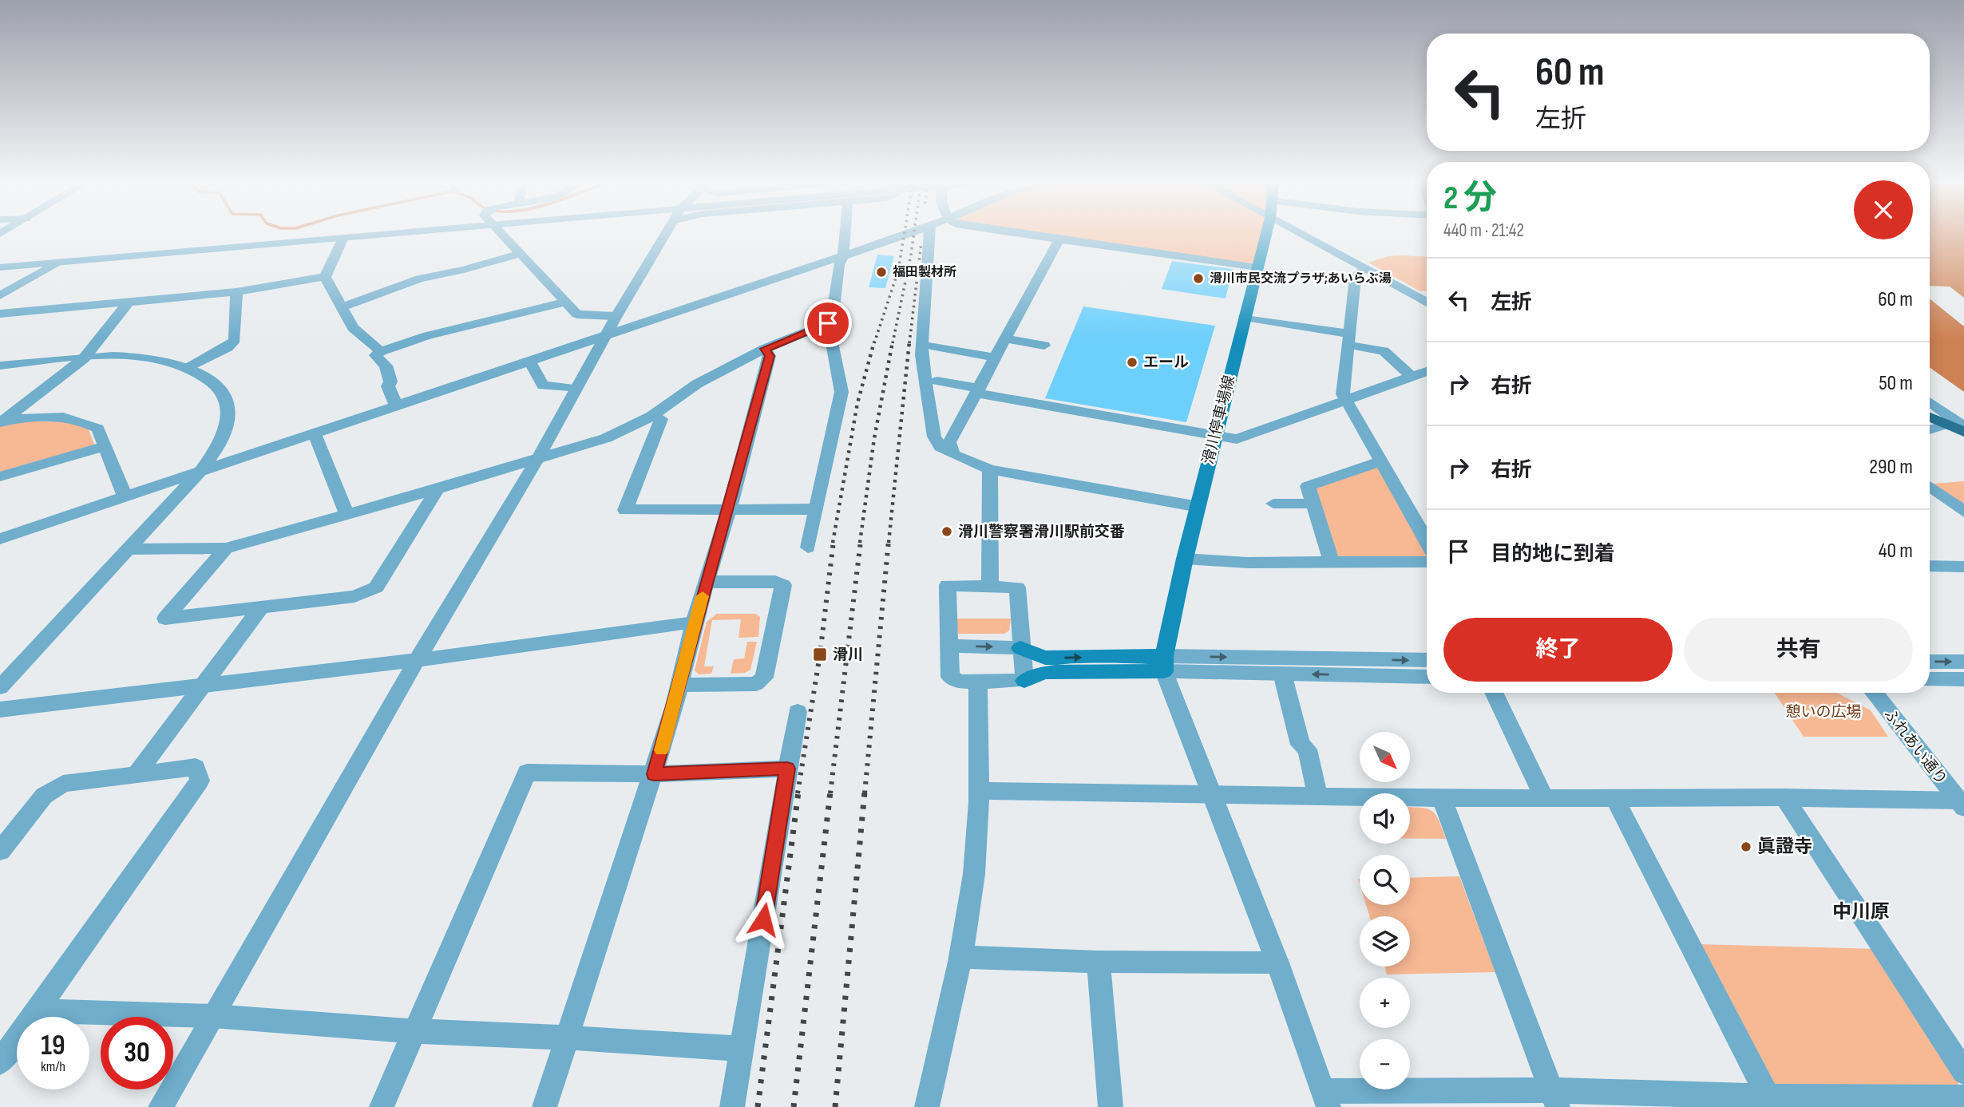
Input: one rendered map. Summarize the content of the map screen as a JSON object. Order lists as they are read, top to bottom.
{
  "streets": {
    "main road": ["滑川停車場線"],
    "street": ["ふれあい通り"]
  },
  "districts": ["中川原"],
  "parks": ["憩いの広場"],
  "places": {
    "other": [
      "福田製材所",
      "滑川市民交流プラザ;あいらぶ湯",
      "エール",
      "滑川警察署滑川駅前交番",
      "眞證寺"
    ],
    "transit": ["滑川"]
  },
  "north": "bottom right",
  "page": {
    "turn": ["60 m", "左折"],
    "heading": ["2 分", "440 m · 21:42"],
    "list": [
      {
        "name": "左折",
        "value": "60 m"
      },
      {
        "name": "右折",
        "value": "50 m"
      },
      {
        "name": "右折",
        "value": "290 m"
      },
      {
        "name": "目的地に到着",
        "value": "40 m"
      }
    ],
    "buttons": ["終了", "共有"],
    "map_buttons": ["+", "−"],
    "speed": "19 km/h",
    "limit": "30"
  }
}
